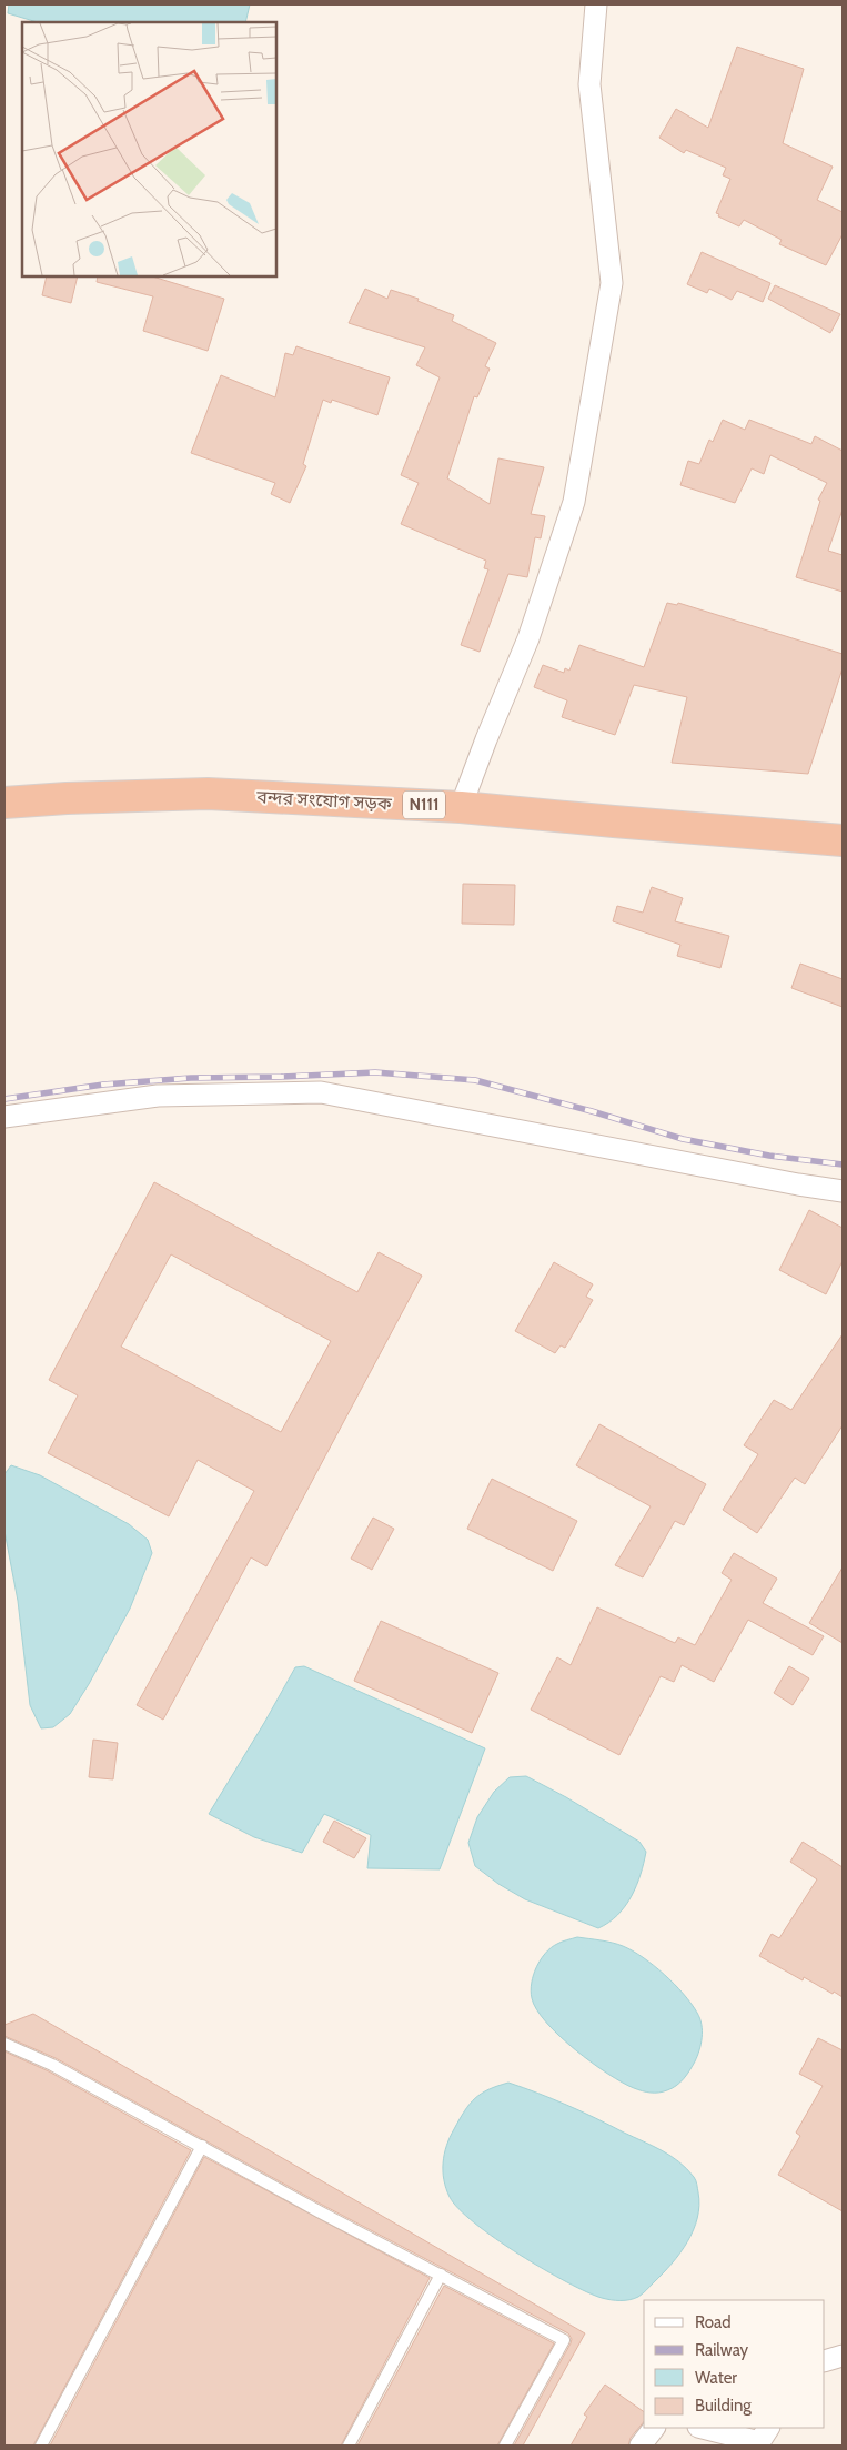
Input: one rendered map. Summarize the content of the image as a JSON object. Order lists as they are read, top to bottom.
{
  "streets": {
    "highway": ["বন্দর সংযোগ সড়ক", "N111"]
  },
  "legend": [
    "Road",
    "Railway",
    "Water",
    "Building"
  ]
}
